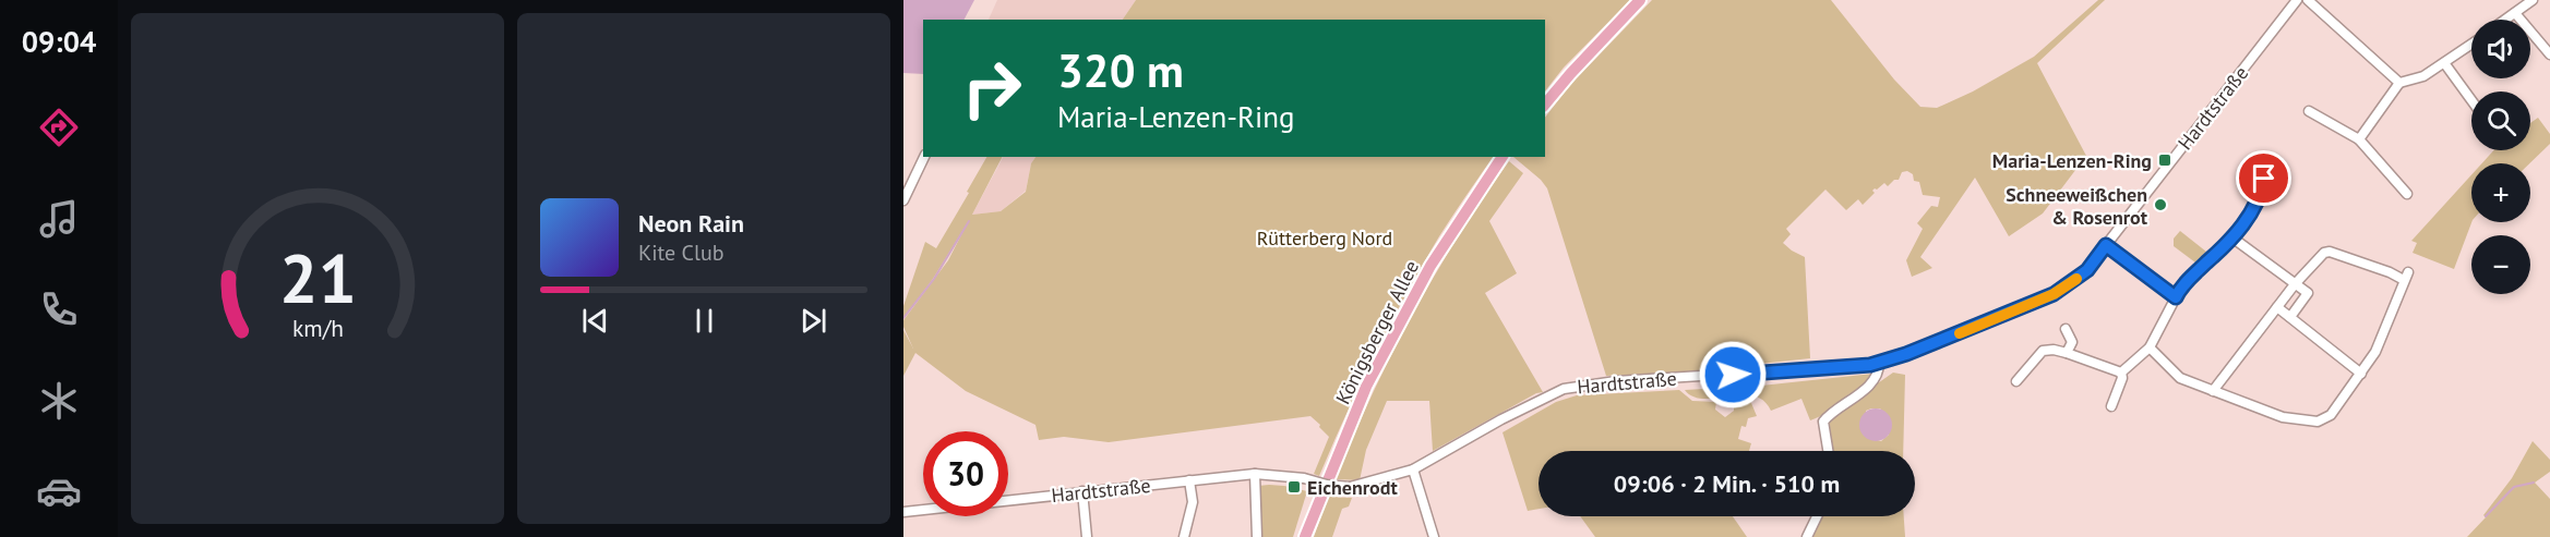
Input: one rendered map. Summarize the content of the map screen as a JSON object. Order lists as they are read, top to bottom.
{
  "streets": {
    "main road": ["Königsberger Allee"],
    "street": ["Hardtstraße"]
  },
  "parks": ["Rütterberg Nord"],
  "places": {
    "transit": ["Maria-Lenzen-Ring", "Eichenrodt"],
    "other": ["Schneeweißchen & Rosenrot"]
  },
  "page": {
    "tabs": "09:04",
    "map_buttons": ["+", "−"],
    "turn": ["320 m", "Maria-Lenzen-Ring"],
    "song": ["Neon Rain", "Kite Club"],
    "limit": "30",
    "trip": "09:06 · 2 Min. · 510 m",
    "gauge": ["21", "km/h"]
  }
}
